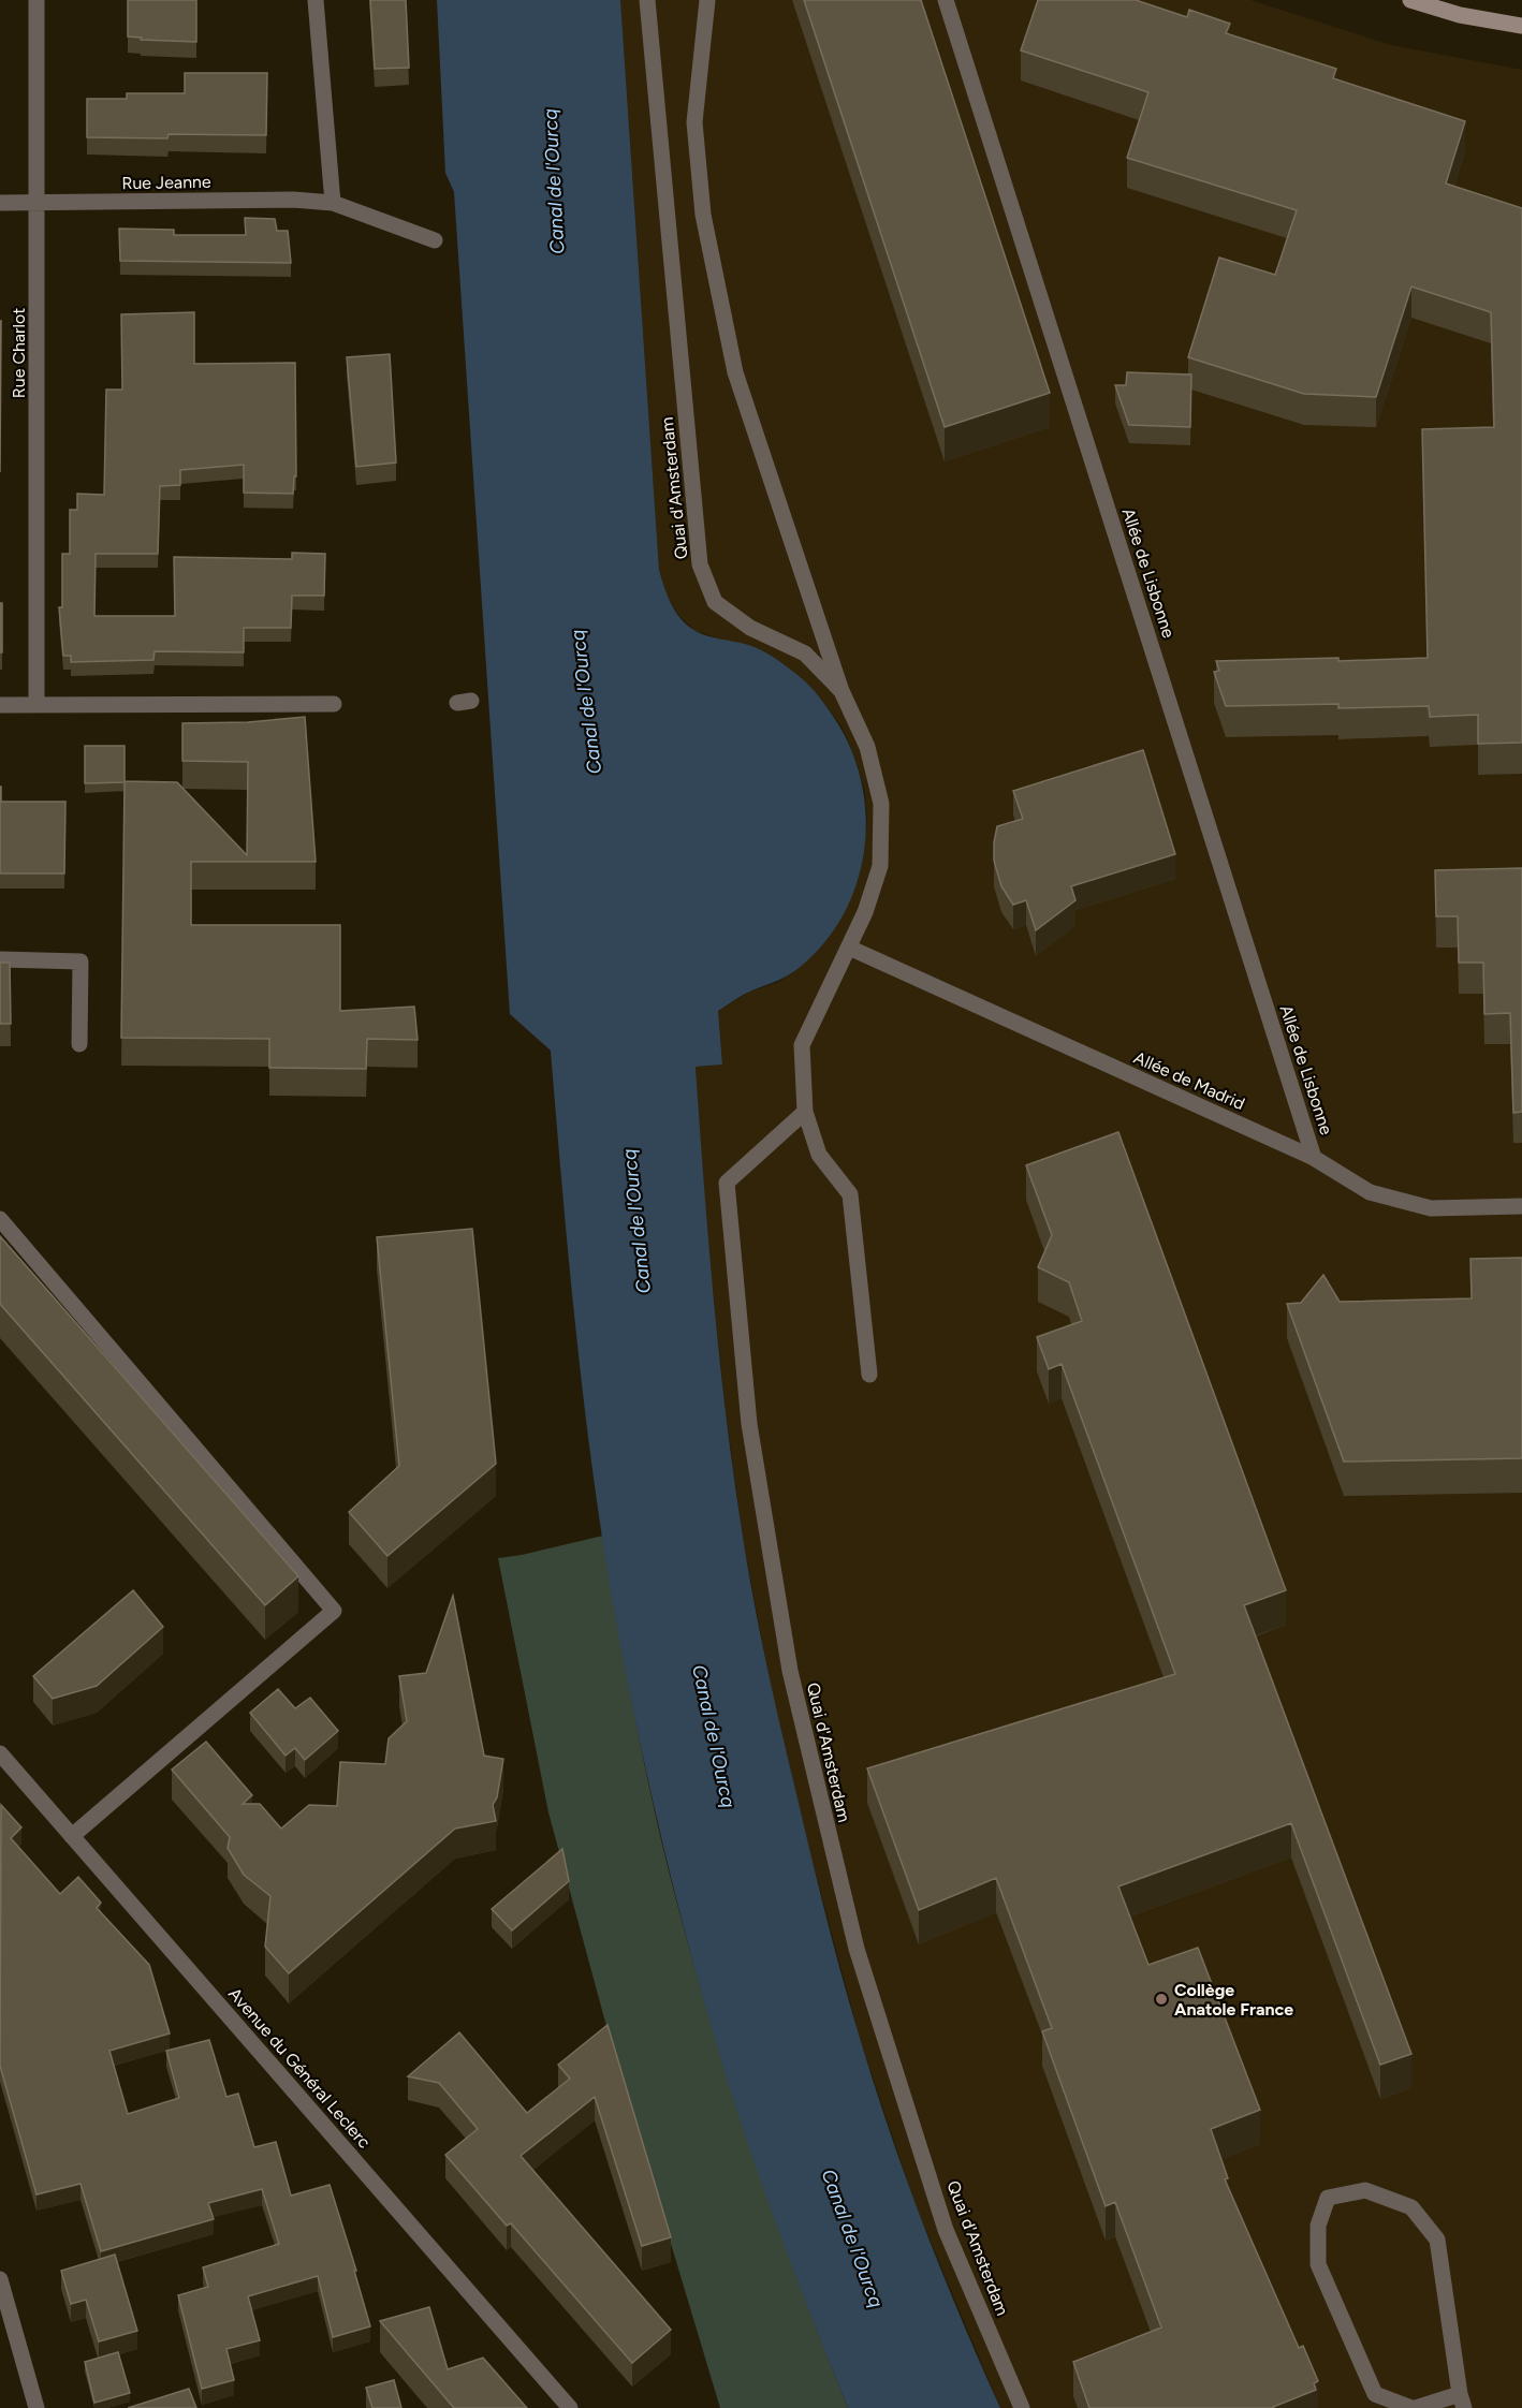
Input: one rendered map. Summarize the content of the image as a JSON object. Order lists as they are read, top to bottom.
{
  "streets": {
    "street": [
      "Rue Jeanne",
      "Rue Charlot",
      "Quai d'Amsterdam",
      "Allée de Lisbonne",
      "Allée de Madrid",
      "Avenue du Général Leclerc"
    ]
  },
  "crossings": [
    ["Rue Jeanne", "Rue Charlot"],
    ["Quai d'Amsterdam", "Allée de Madrid"],
    ["Allée de Lisbonne", "Allée de Madrid"]
  ],
  "water": ["Canal de l'Ourcq"],
  "places": ["Collège Anatole France"]
}
